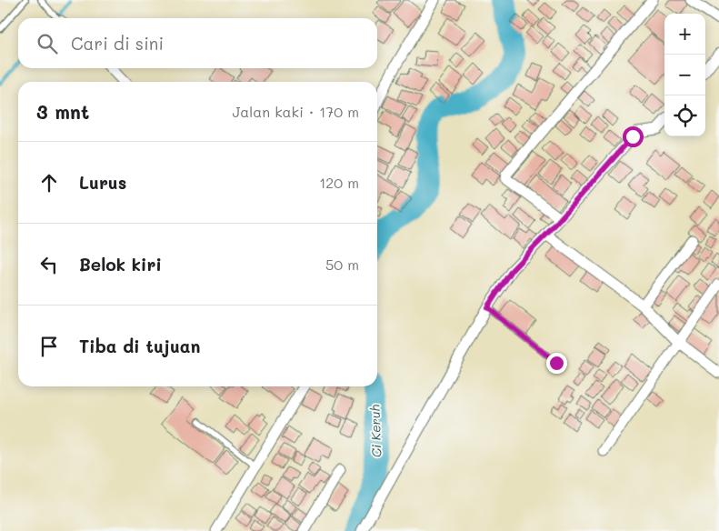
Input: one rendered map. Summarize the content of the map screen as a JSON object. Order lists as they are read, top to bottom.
{
  "water": ["Ci Keruh"],
  "page": {
    "map_buttons": ["+", "−"],
    "search": "Cari di sini",
    "heading": ["3 mnt", "Jalan kaki · 170 m"],
    "list": [
      ["Lurus", "120 m"],
      ["Belok kiri", "50 m"],
      "Tiba di tujuan"
    ]
  }
}
